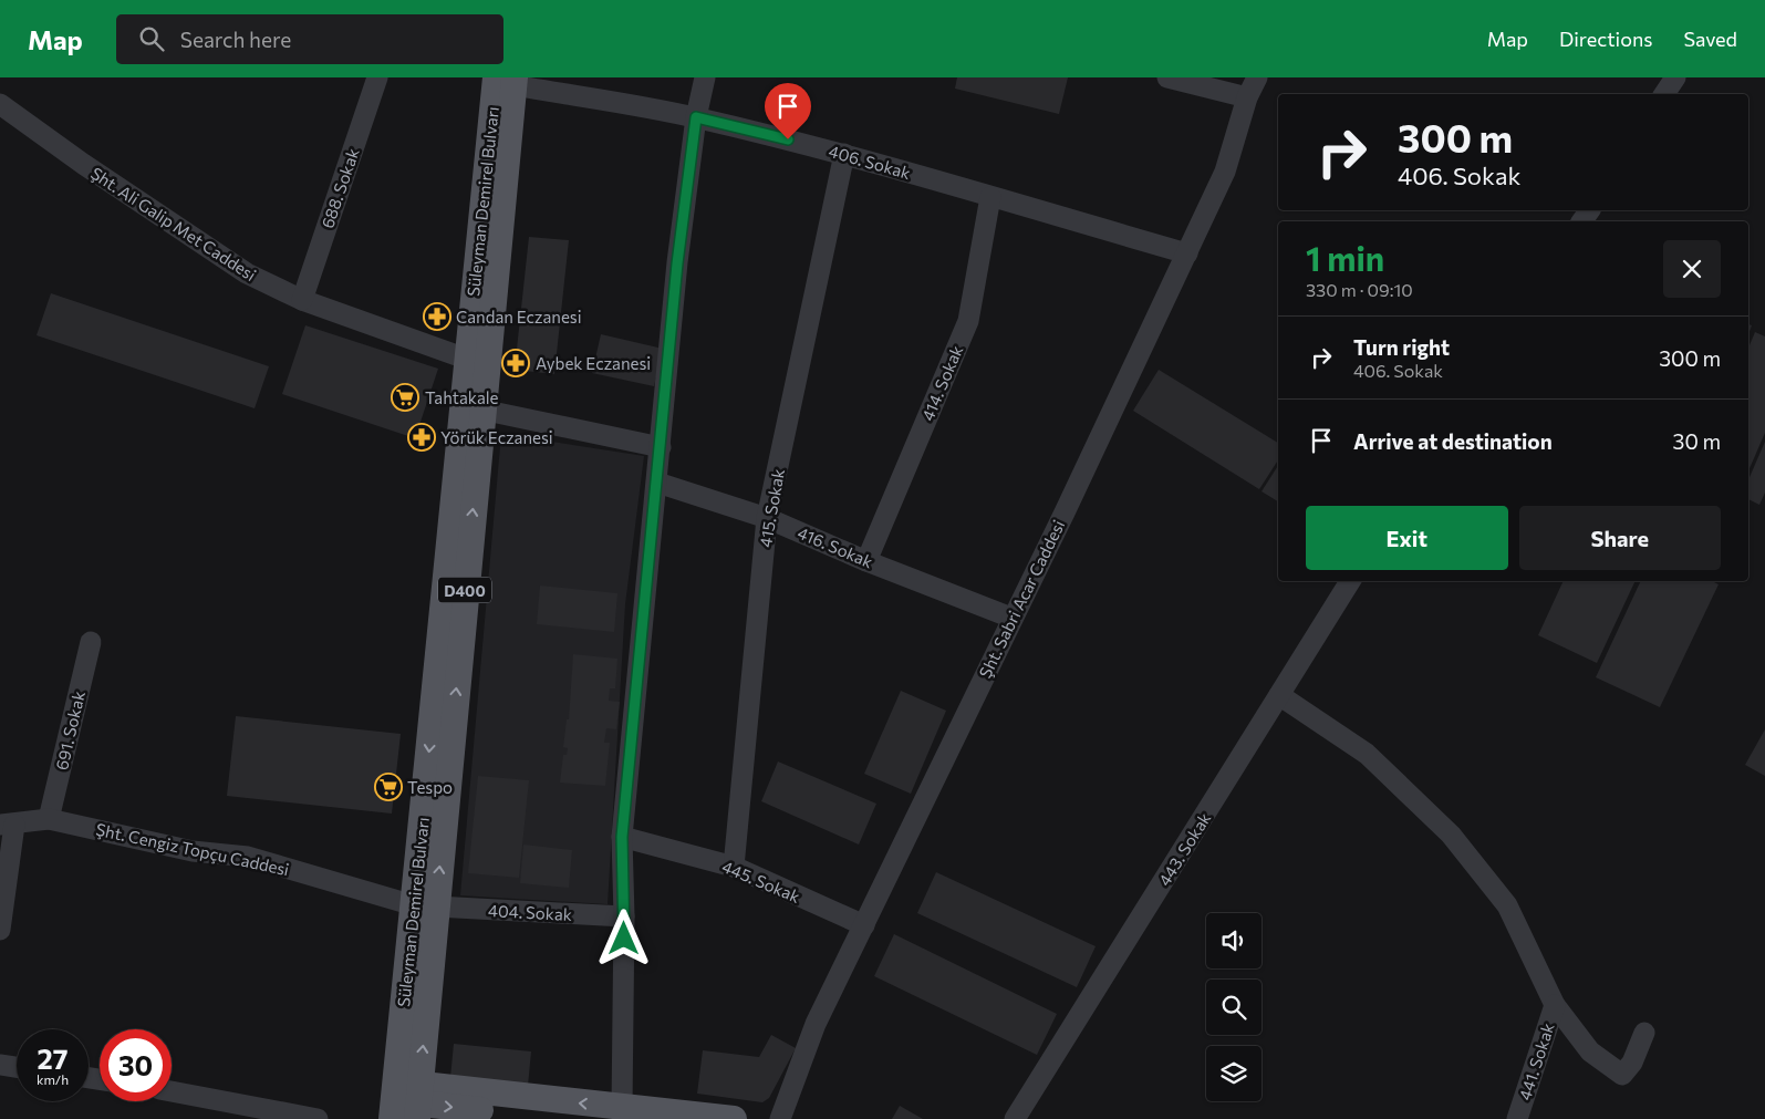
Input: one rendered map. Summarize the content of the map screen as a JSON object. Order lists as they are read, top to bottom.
{
  "streets": {
    "main road": ["Süleyman Demirel Bulvarı", "D400"],
    "street": [
      "406. Sokak",
      "688. Sokak",
      "Şht. Ali Galip Met Caddesi",
      "414. Sokak",
      "415. Sokak",
      "416. Sokak",
      "Şht. Sabri Acar Caddesi",
      "691. Sokak",
      "Şht. Cengiz Topçu Caddesi",
      "443. Sokak",
      "445. Sokak",
      "404. Sokak",
      "441. Sokak"
    ]
  },
  "crossings": [
    ["406. Sokak", "Süleyman Demirel Bulvarı"],
    ["406. Sokak", "414. Sokak"],
    ["406. Sokak", "415. Sokak"],
    ["406. Sokak", "Şht. Sabri Acar Caddesi"],
    ["688. Sokak", "Şht. Ali Galip Met Caddesi"],
    ["Süleyman Demirel Bulvarı", "Şht. Ali Galip Met Caddesi"],
    ["Süleyman Demirel Bulvarı", "Şht. Cengiz Topçu Caddesi"],
    ["Süleyman Demirel Bulvarı", "404. Sokak"],
    ["414. Sokak", "416. Sokak"],
    ["415. Sokak", "416. Sokak"],
    ["415. Sokak", "445. Sokak"],
    ["416. Sokak", "Şht. Sabri Acar Caddesi"],
    ["Şht. Sabri Acar Caddesi", "445. Sokak"],
    ["691. Sokak", "Şht. Cengiz Topçu Caddesi"],
    ["Şht. Cengiz Topçu Caddesi", "404. Sokak"]
  ],
  "places": {
    "pharmacy": ["Candan Eczanesi", "Aybek Eczanesi", "Yörük Eczanesi"],
    "supermarket": ["Tahtakale", "Tespo"]
  },
  "page": {
    "header": "Map",
    "search": "Search here",
    "nav": ["Map", "Directions", "Saved"],
    "turn": ["300 m", "406. Sokak"],
    "heading": ["1 min", "330 m · 09:10"],
    "list": [
      {
        "name": "Turn right",
        "note": "406. Sokak",
        "value": "300 m"
      },
      {
        "name": "Arrive at destination",
        "value": "30 m"
      }
    ],
    "buttons": ["Exit", "Share"],
    "speed": "27 km/h",
    "limit": "30"
  }
}
